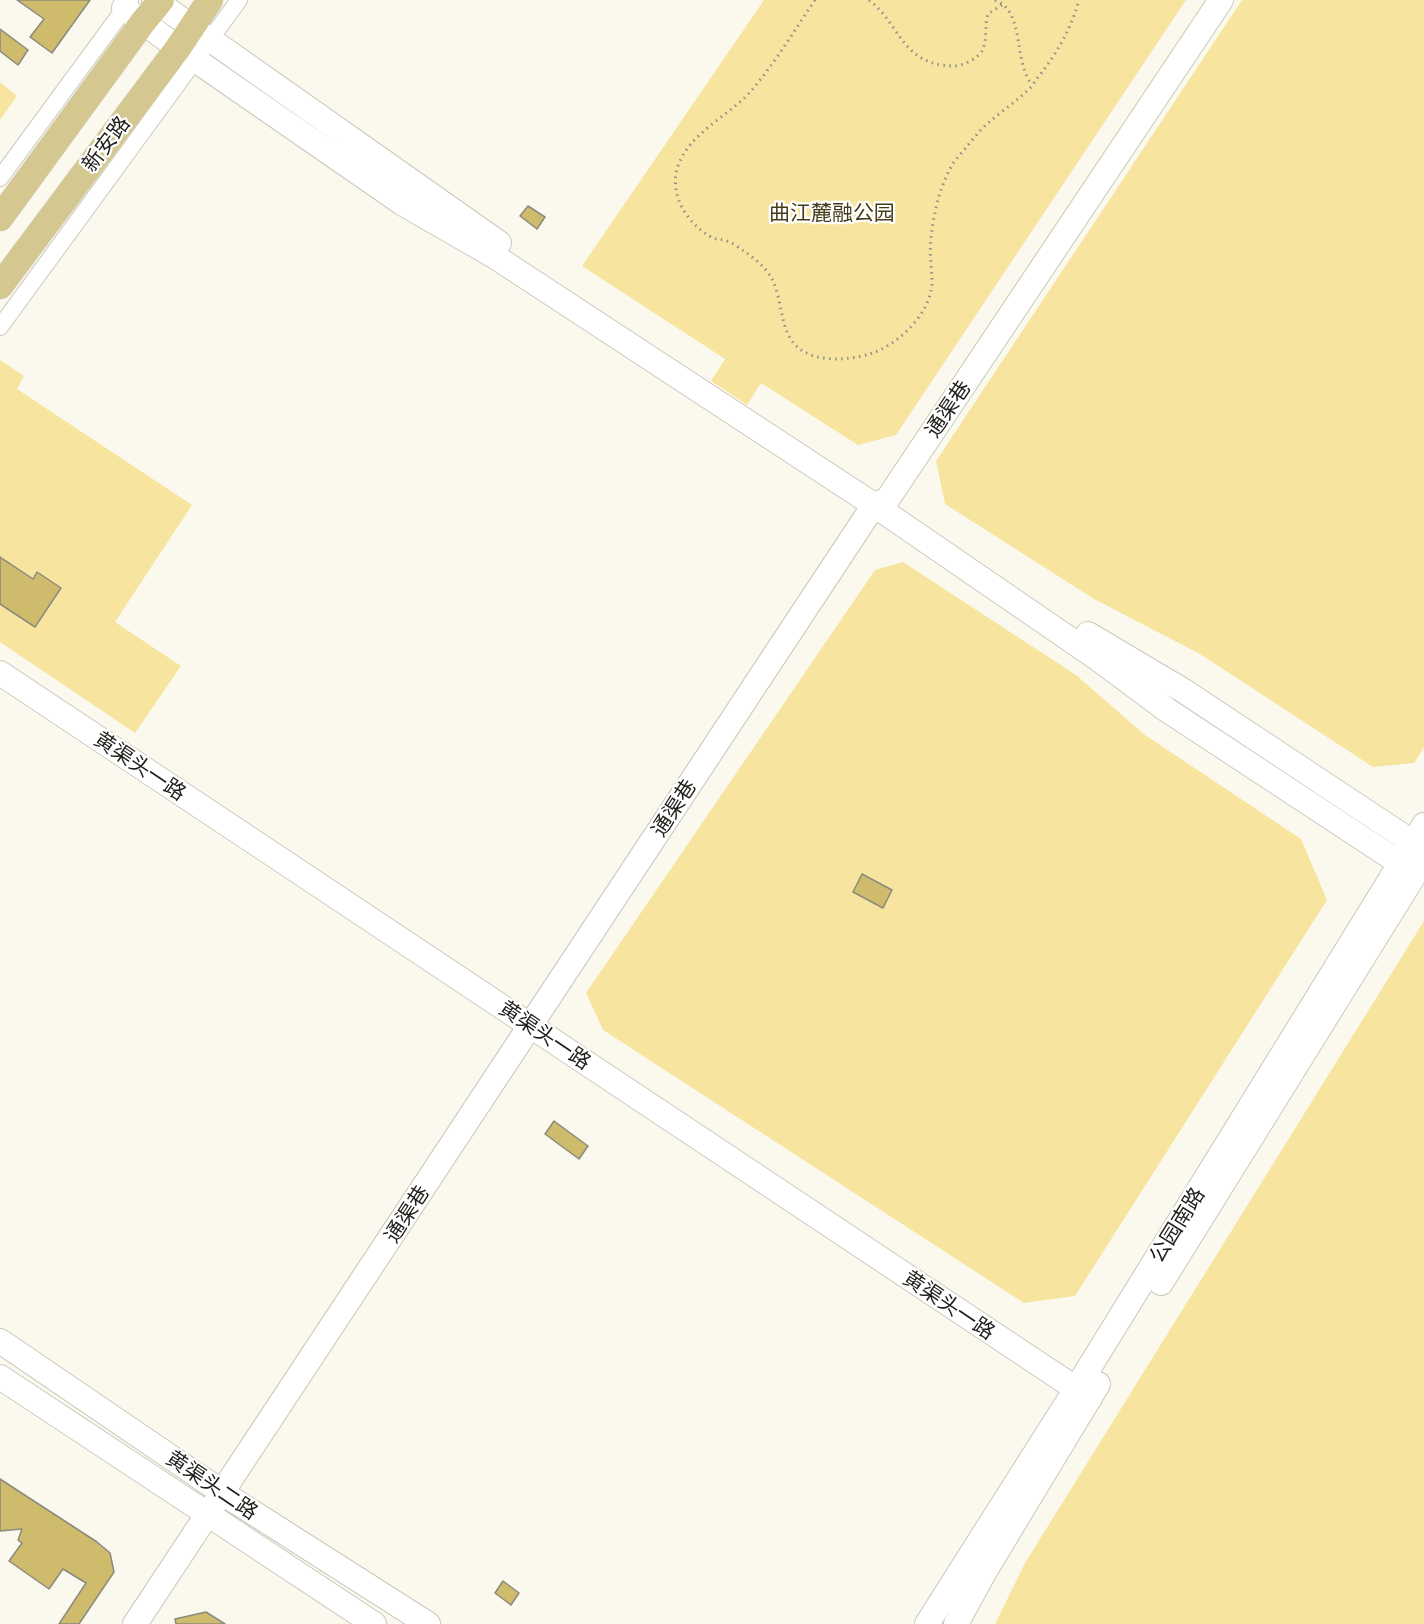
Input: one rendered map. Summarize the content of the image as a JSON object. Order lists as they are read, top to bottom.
{
  "streets": {
    "main road": ["新安路"],
    "street": [
      "通渠巷",
      "黄渠头一路",
      "公园南路",
      "黄渠头二路"
    ]
  },
  "crossings": [
    ["通渠巷", "黄渠头一路"],
    ["通渠巷", "黄渠头二路"],
    ["黄渠头一路", "公园南路"]
  ],
  "parks": ["曲江麓融公园"]
}
